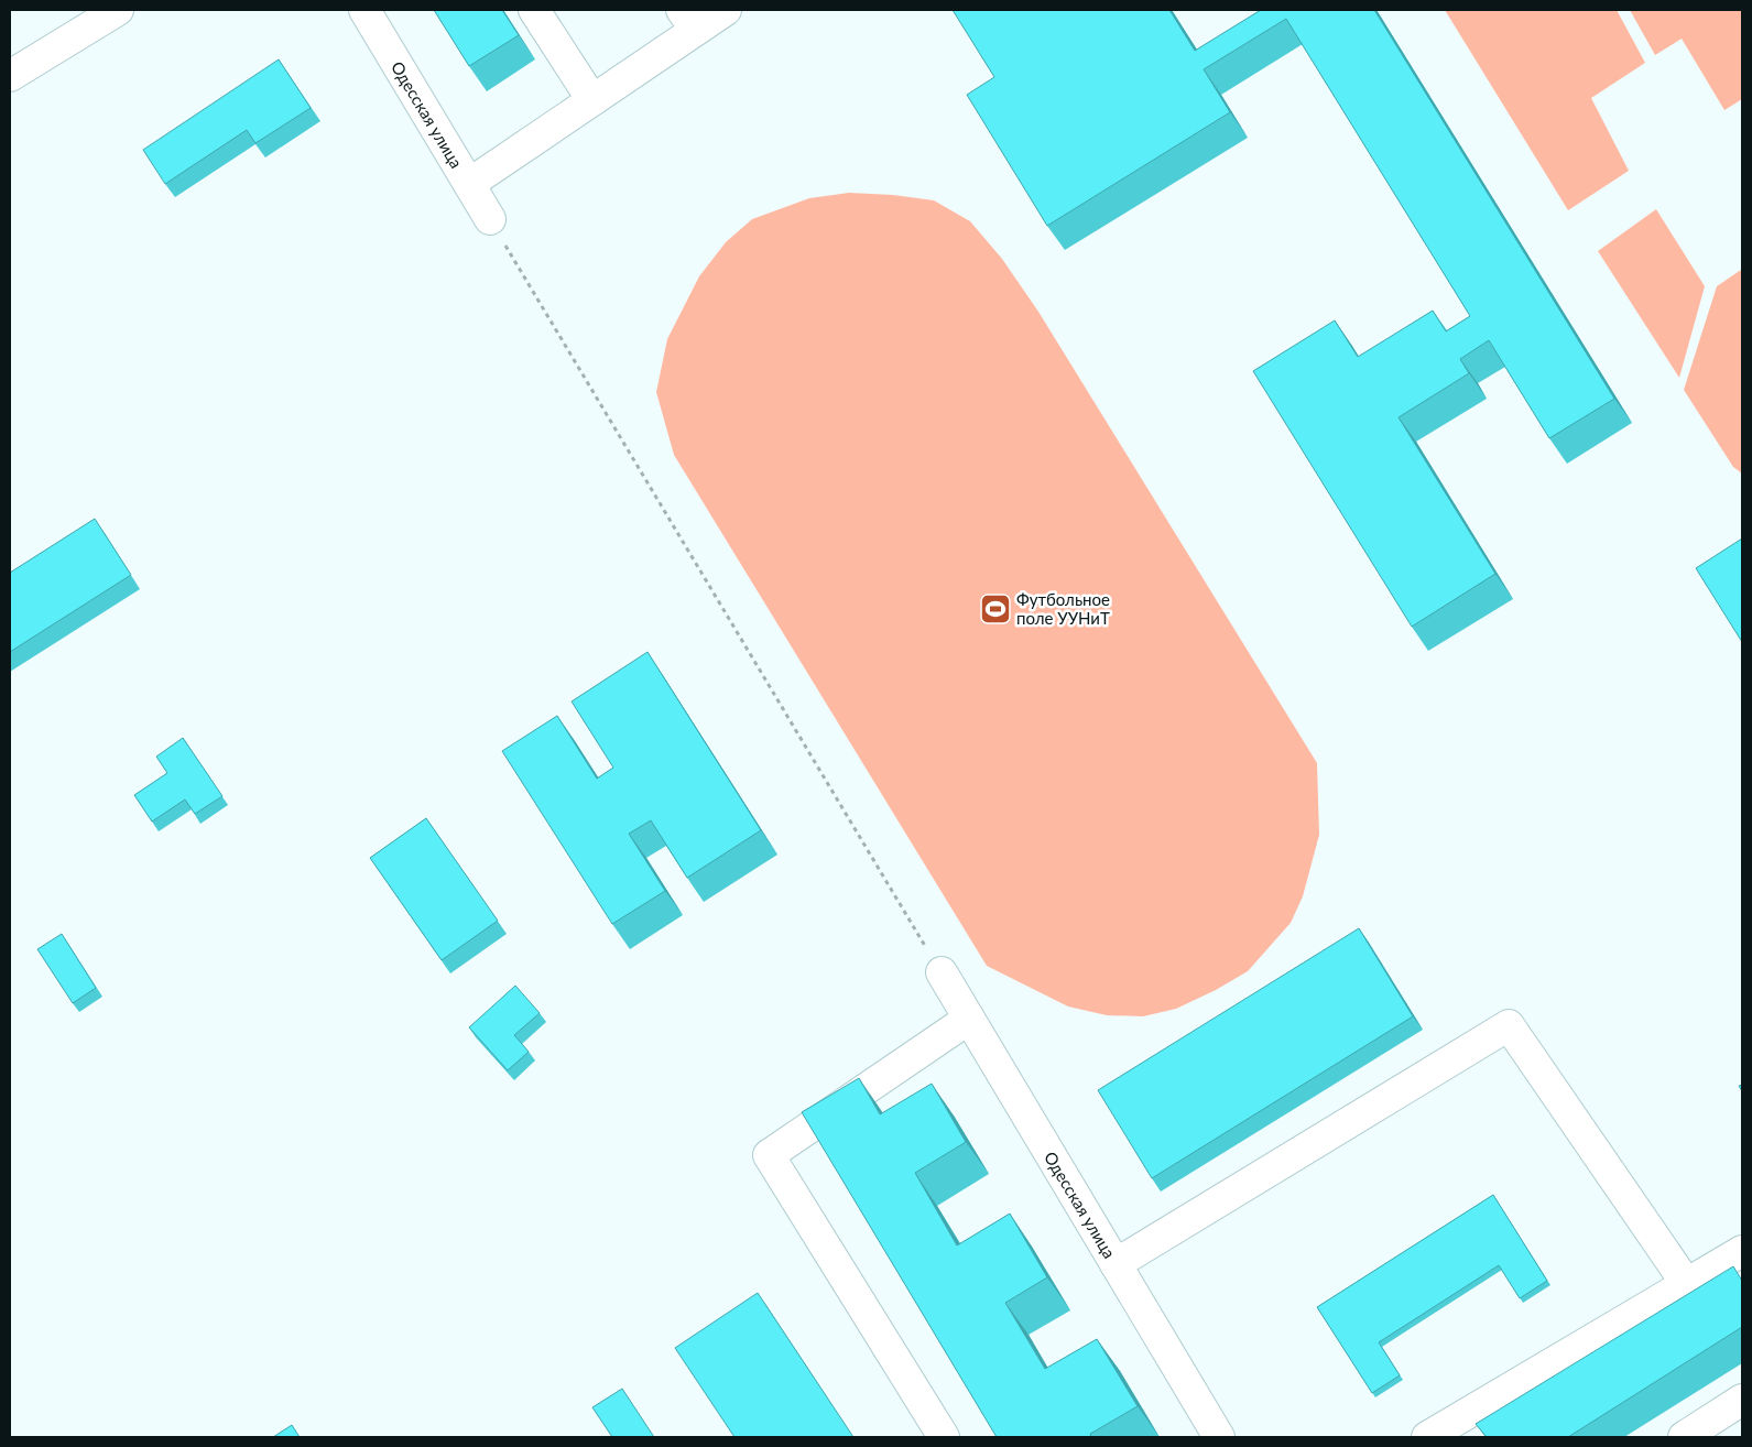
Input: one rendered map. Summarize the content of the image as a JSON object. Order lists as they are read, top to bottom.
{
  "streets": {
    "street": ["Одесская улица"]
  },
  "places": {
    "sports": ["Футбольное поле УУНиТ"]
  }
}
